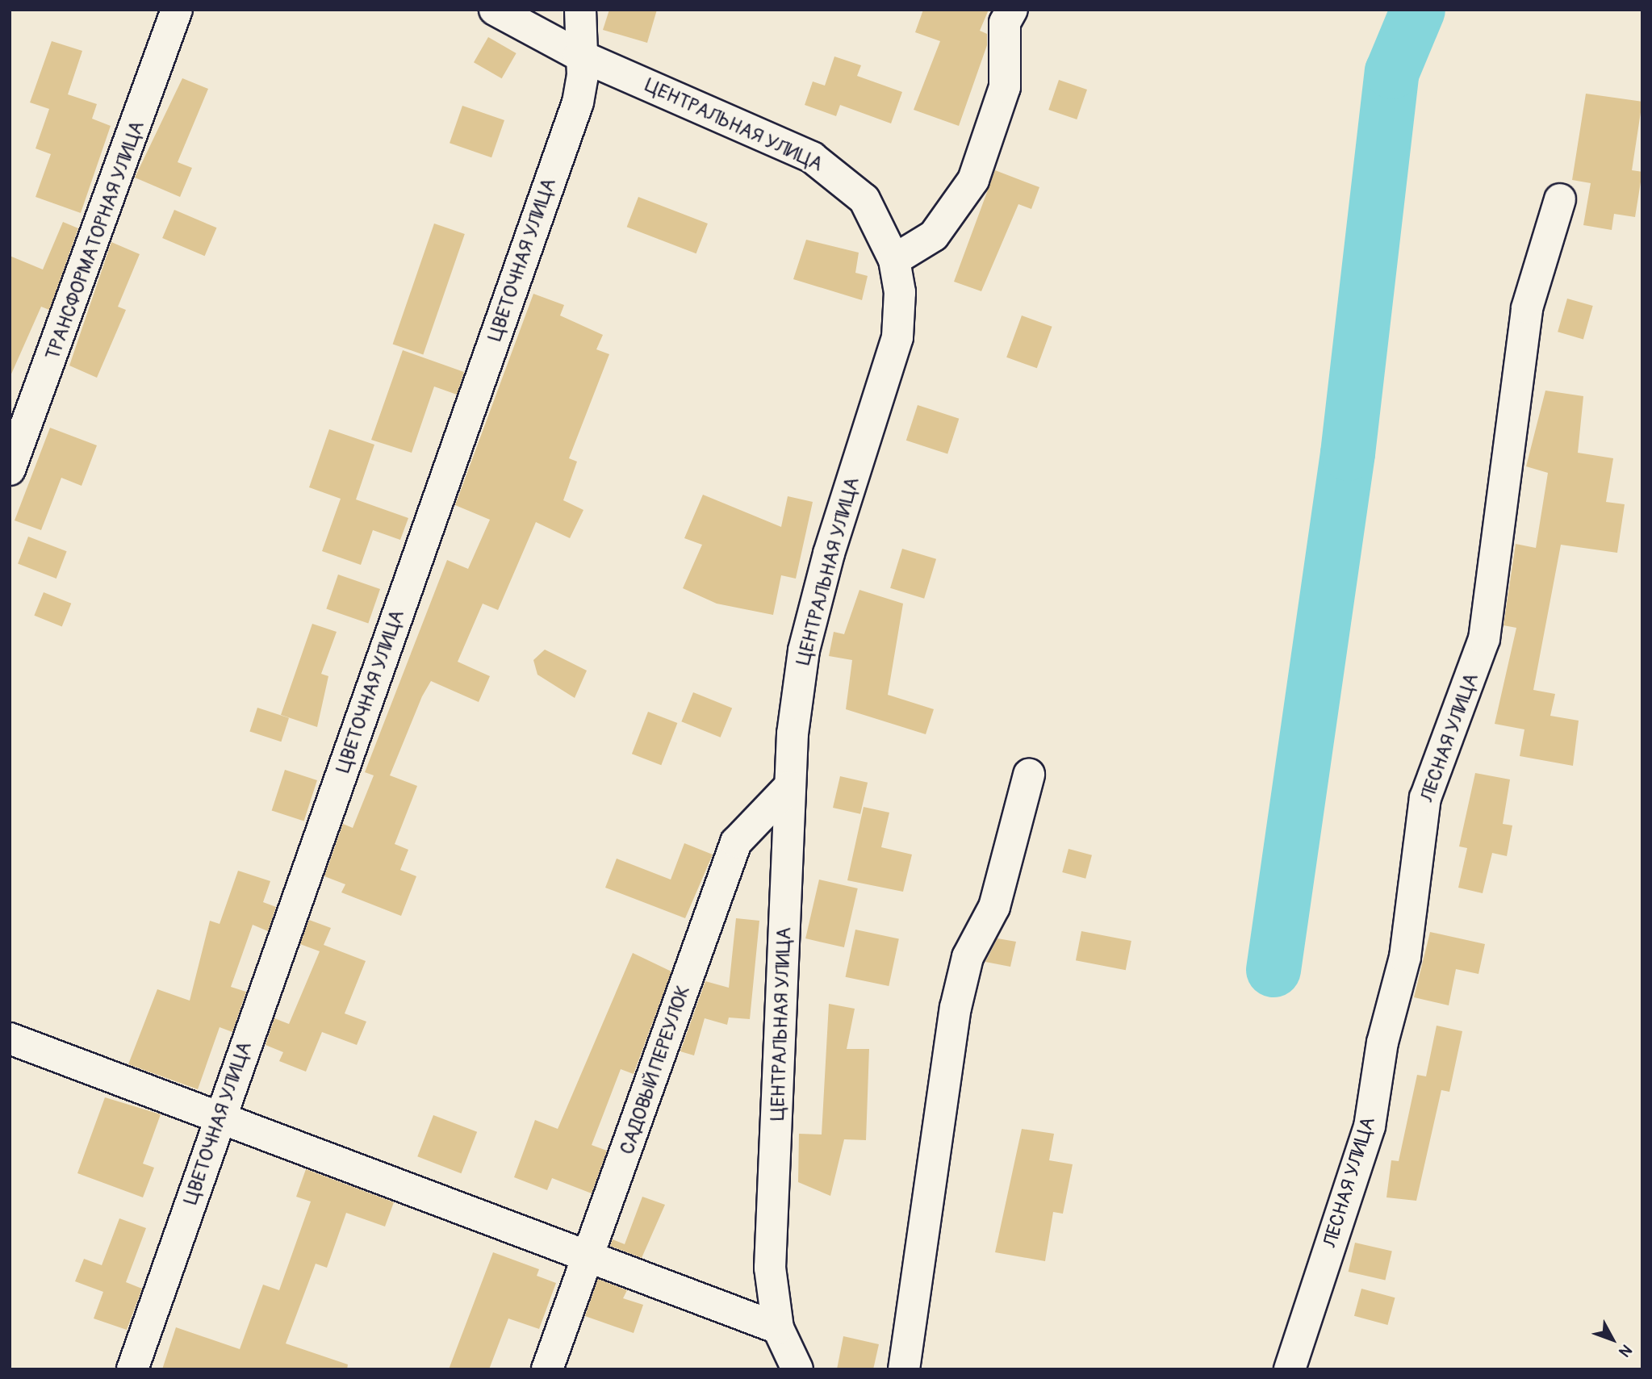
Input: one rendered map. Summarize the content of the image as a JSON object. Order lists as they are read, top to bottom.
{
  "streets": {
    "street": [
      "ЦЕНТРАЛЬНАЯ УЛИЦА",
      "ТРАНСФОРМАТОРНАЯ УЛИЦА",
      "ЦВЕТОЧНАЯ УЛИЦА",
      "ЛЕСНАЯ УЛИЦА",
      "САДОВЫЙ ПЕРЕУЛОК"
    ]
  },
  "crossings": [
    ["ЦЕНТРАЛЬНАЯ УЛИЦА", "ЦВЕТОЧНАЯ УЛИЦА"],
    ["ЦЕНТРАЛЬНАЯ УЛИЦА", "САДОВЫЙ ПЕРЕУЛОК"]
  ],
  "north": "bottom right"
}
